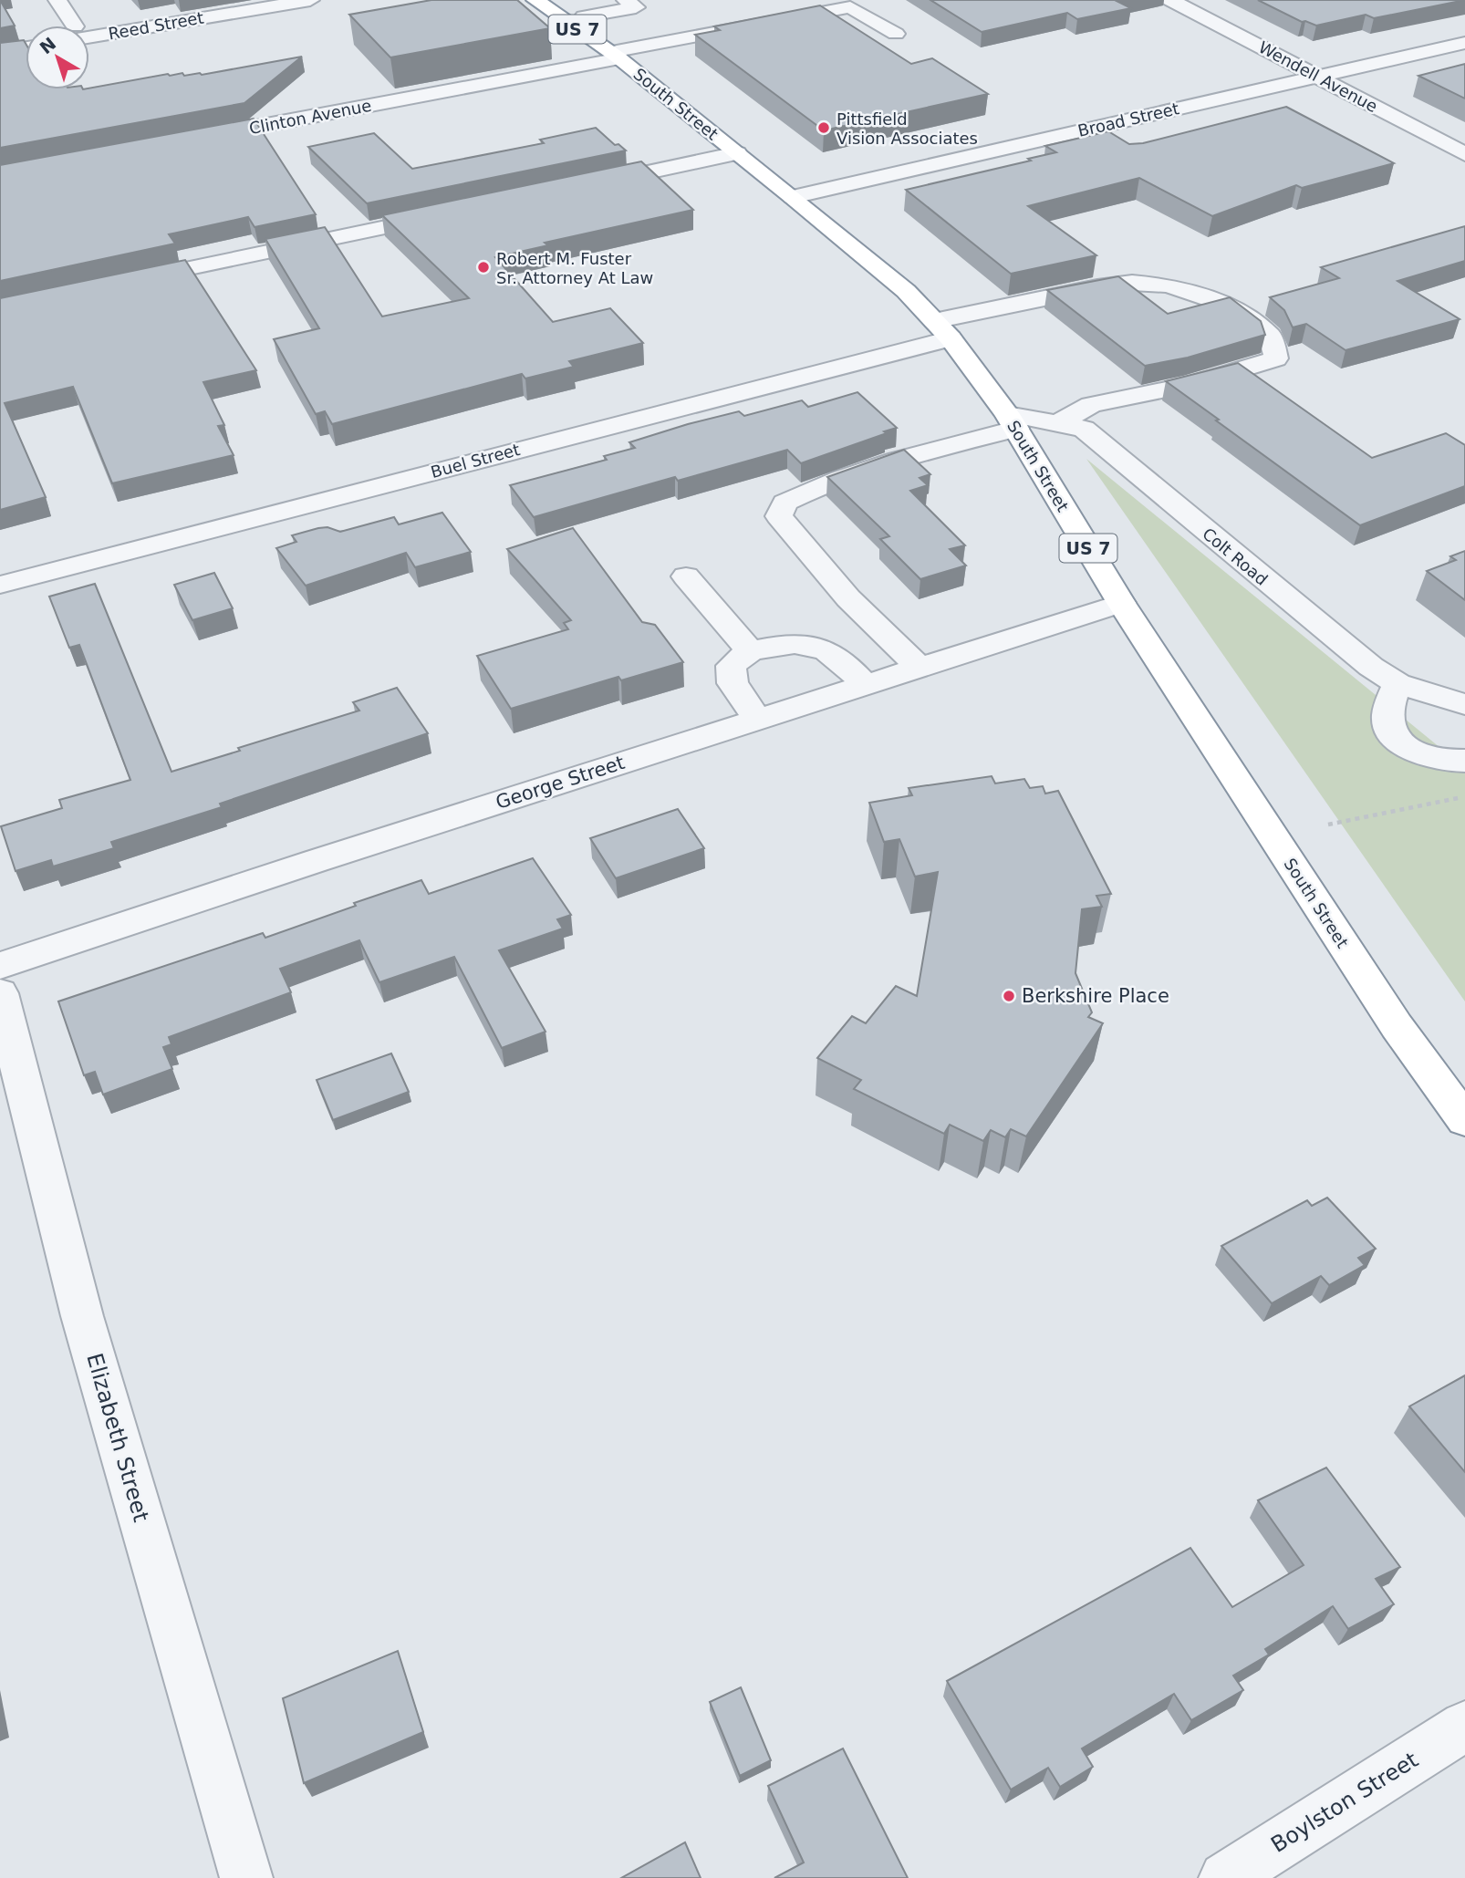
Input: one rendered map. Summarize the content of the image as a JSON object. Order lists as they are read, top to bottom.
{
  "streets": {
    "highway": ["US 7", "South Street"],
    "street": [
      "Reed Street",
      "Wendell Avenue",
      "Clinton Avenue",
      "Broad Street",
      "Buel Street",
      "Colt Road",
      "George Street",
      "Elizabeth Street",
      "Boylston Street"
    ]
  },
  "crossings": [
    ["Wendell Avenue", "Broad Street"],
    ["South Street", "Clinton Avenue"],
    ["South Street", "Broad Street"],
    ["South Street", "Buel Street"],
    ["South Street", "Colt Road"],
    ["South Street", "George Street"],
    ["Buel Street", "Colt Road"]
  ],
  "places": ["Pittsfield Vision Associates", "Robert M. Fuster Sr. Attorney At Law", "Berkshire Place"],
  "north": "top left"
}
